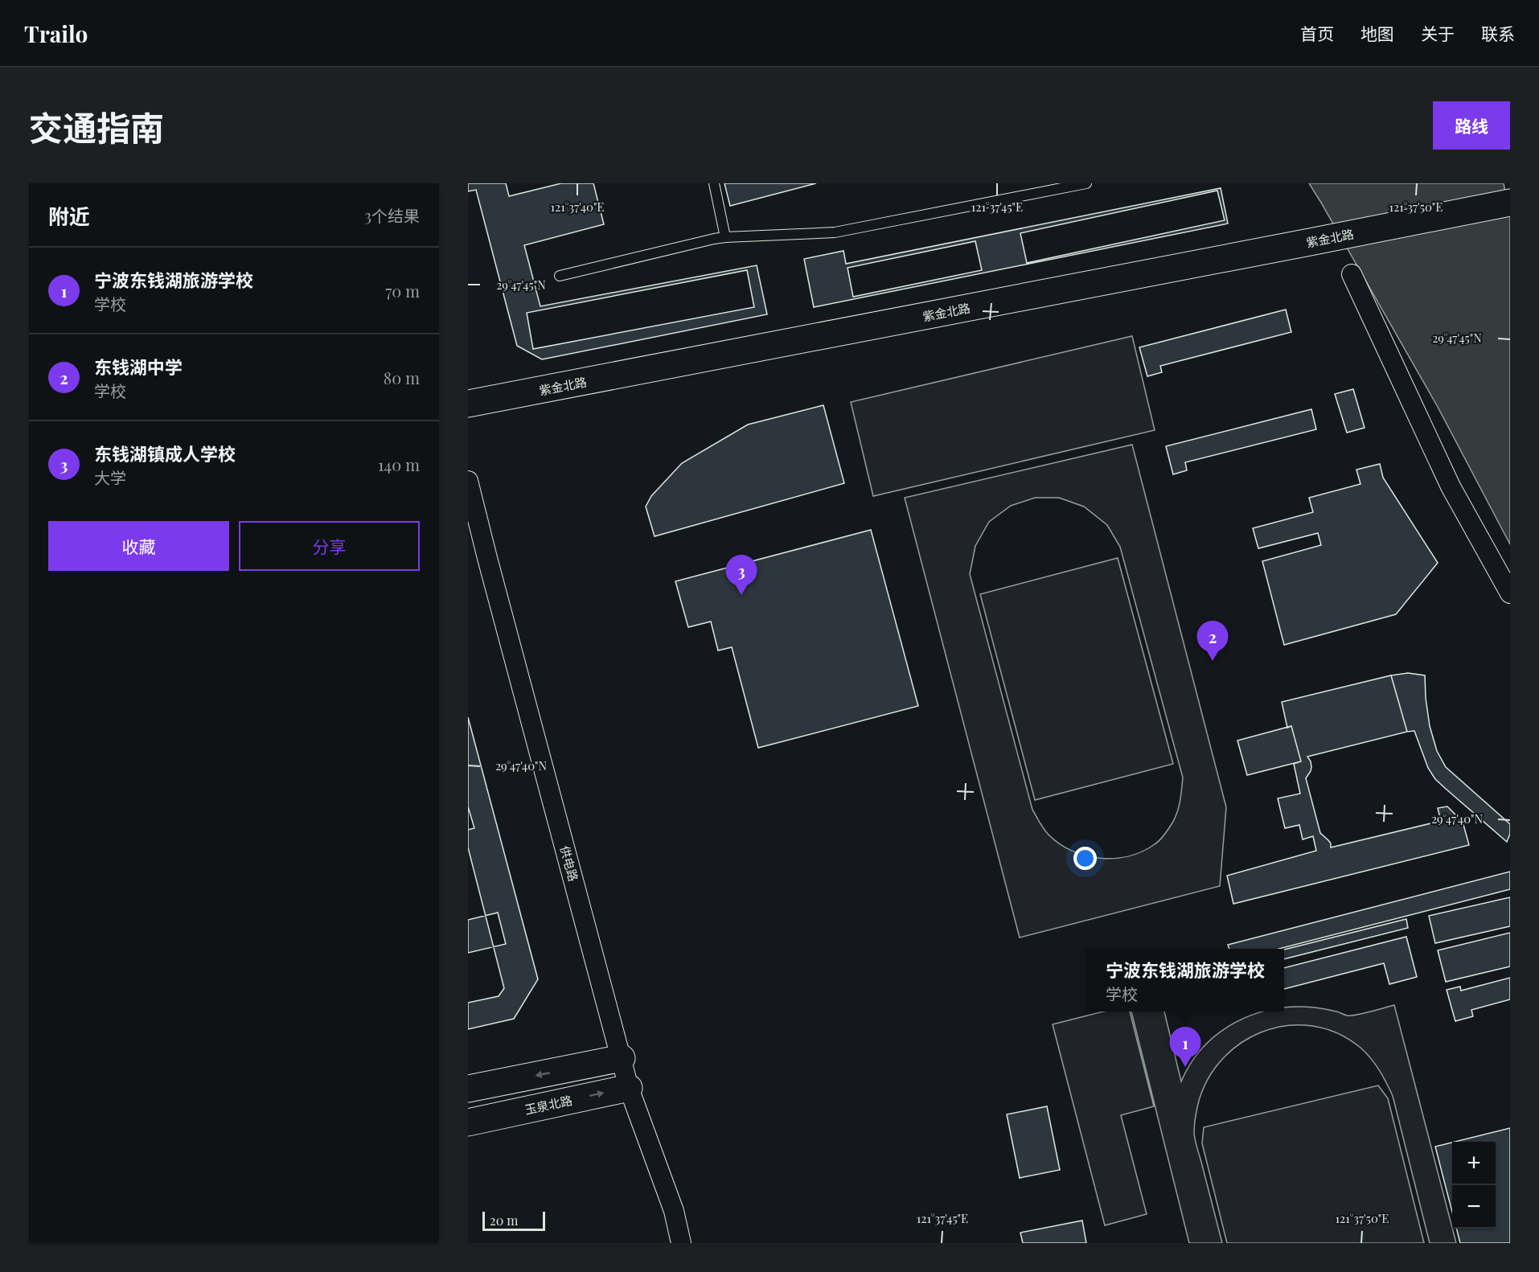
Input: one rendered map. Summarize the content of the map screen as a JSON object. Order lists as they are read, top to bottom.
{
  "streets": {
    "street": ["紫金北路", "供电路", "玉泉北路"]
  },
  "crossings": [
    ["供电路", "玉泉北路"]
  ],
  "scale_bar": "20 m",
  "page": {
    "header": "Trailo",
    "nav": [
      "首页",
      "地图",
      "关于",
      "联系"
    ],
    "title": "交通指南",
    "buttons": [
      "路线",
      ["收藏", "分享"]
    ],
    "heading": ["附近", "3个结果"],
    "list": [
      {
        "mark": "1",
        "name": "宁波东钱湖旅游学校",
        "note": "学校",
        "value": "70 m"
      },
      {
        "mark": "2",
        "name": "东钱湖中学",
        "note": "学校",
        "value": "80 m"
      },
      {
        "mark": "3",
        "name": "东钱湖镇成人学校",
        "note": "大学",
        "value": "140 m"
      }
    ],
    "pins": ["3", "2", "1"],
    "popup": ["宁波东钱湖旅游学校", "学校"],
    "map_buttons": ["+", "−"],
    "scale": "20 m"
  },
  "coordinates": [
    "121°37'40\"E",
    "121°37'45\"E",
    "121°37'50\"E",
    "29°47'45\"N",
    "29°47'40\"N"
  ]
}
